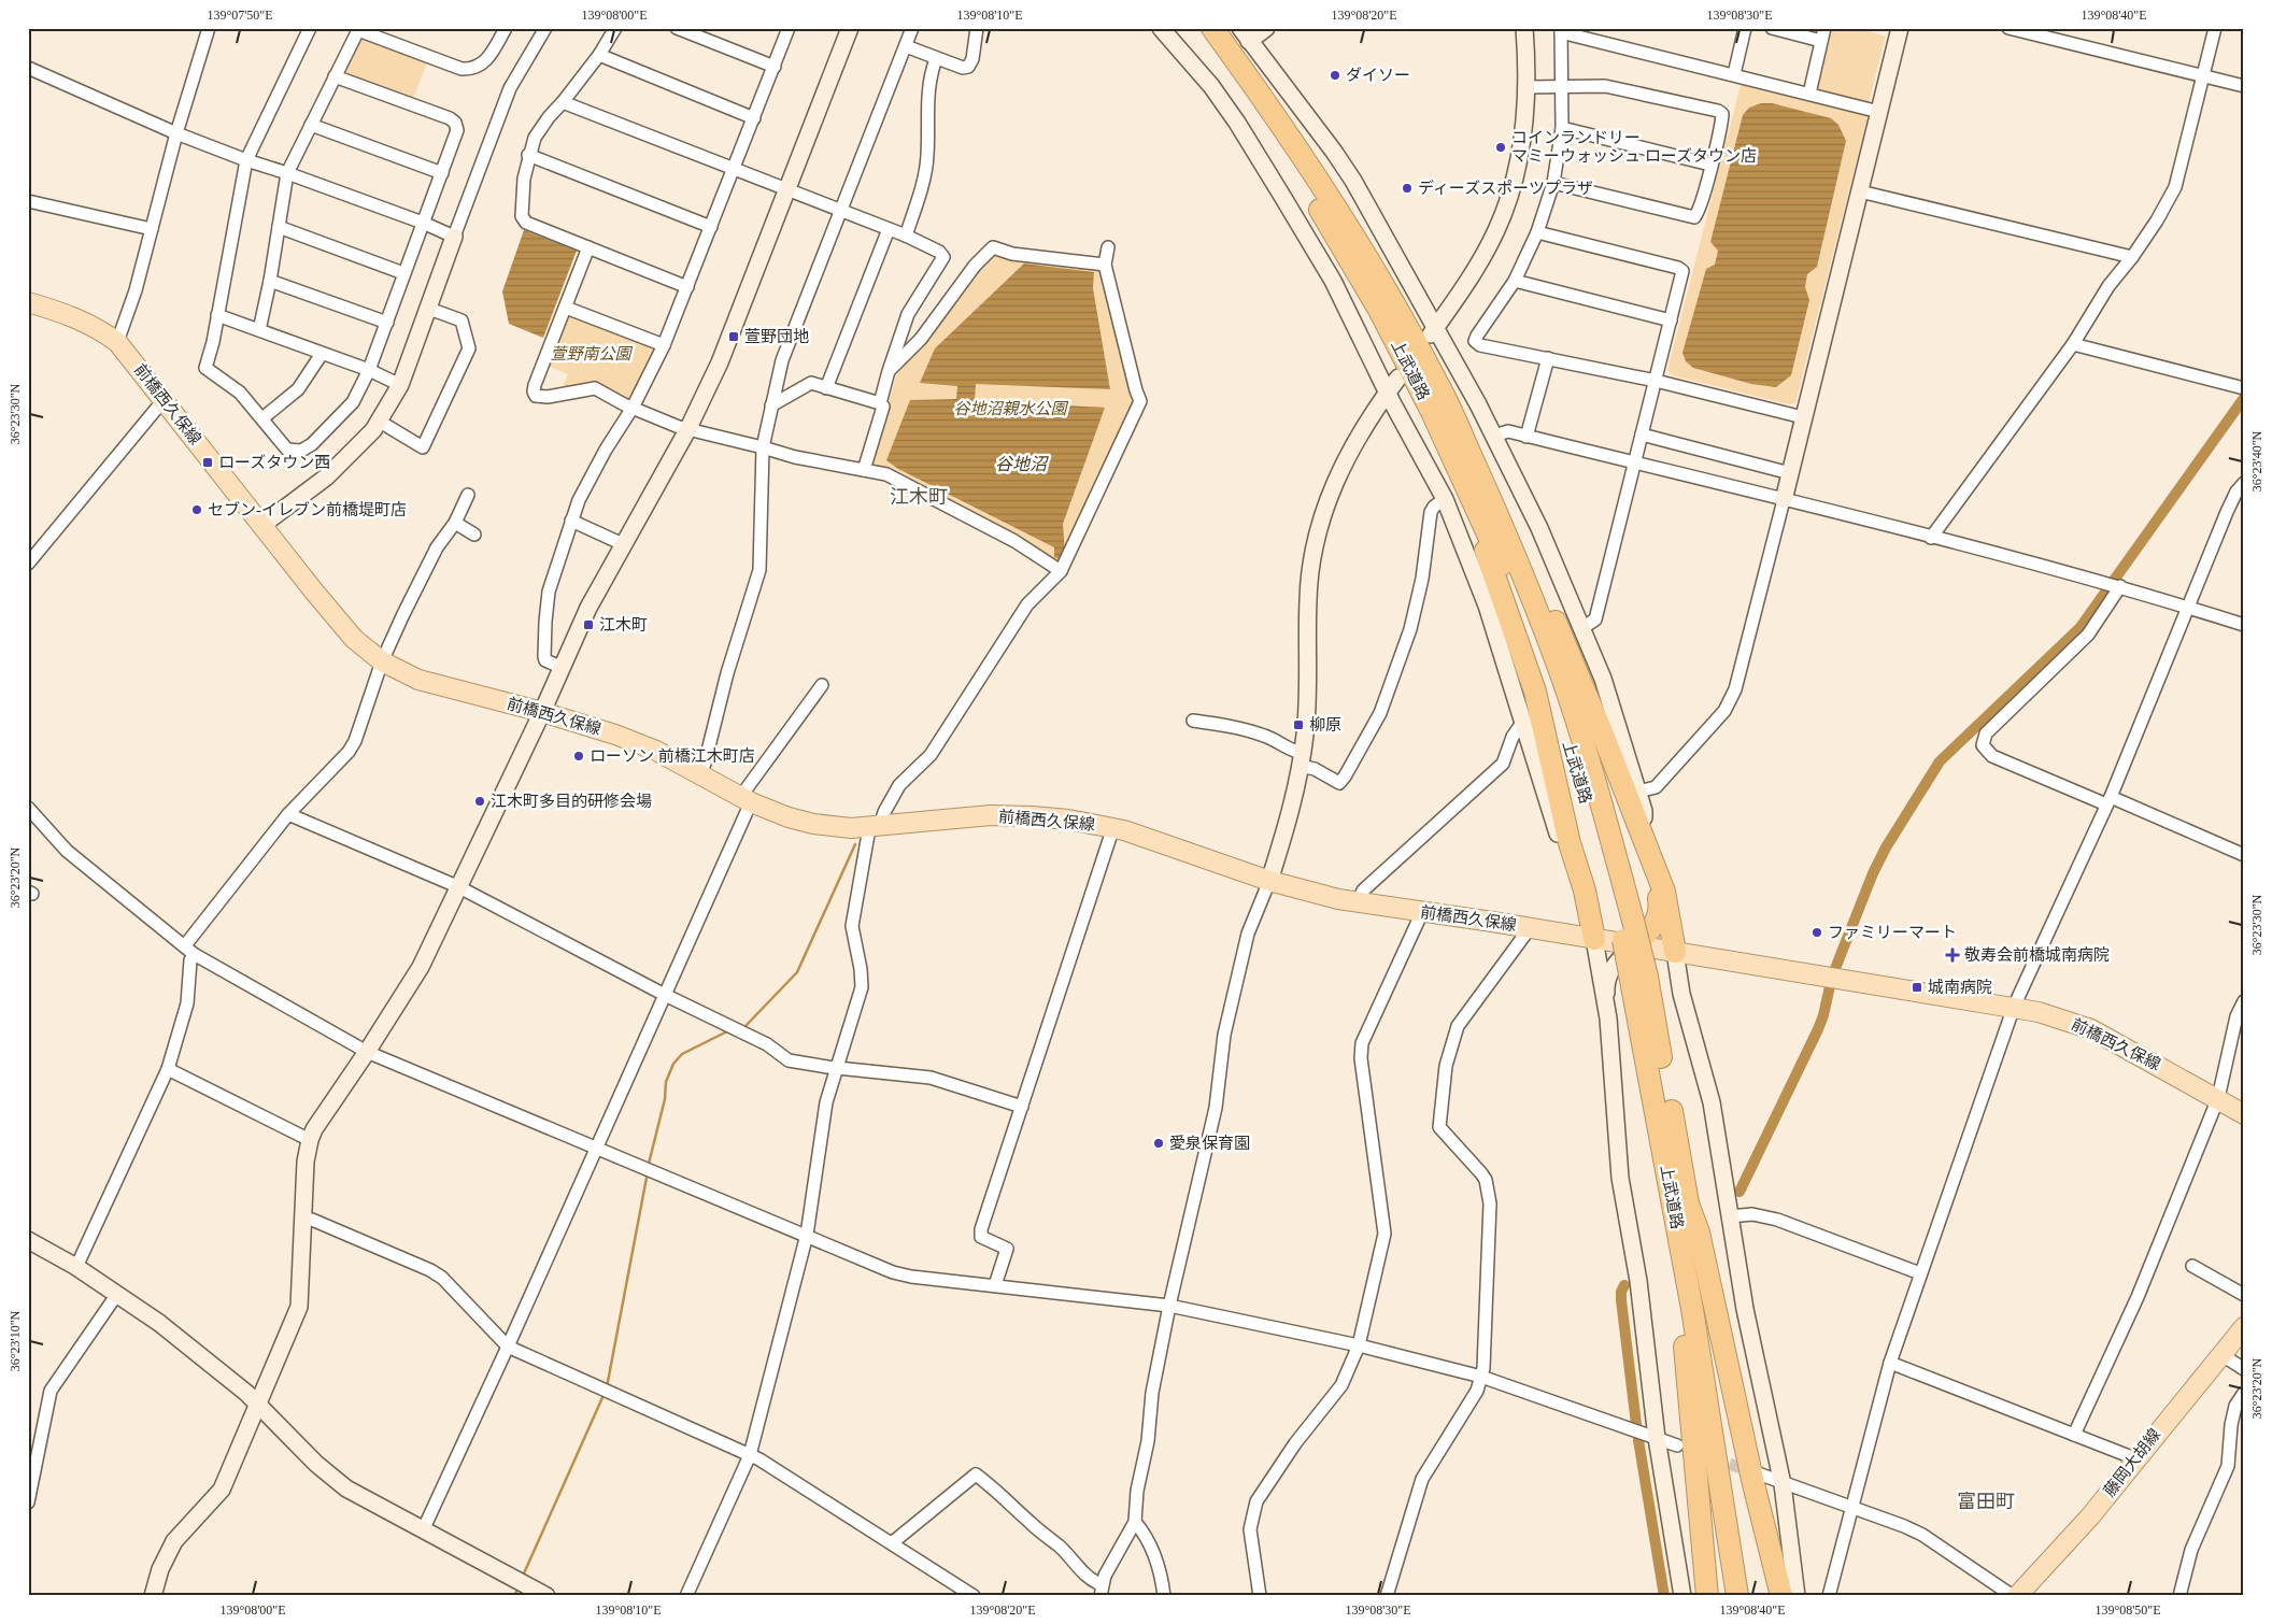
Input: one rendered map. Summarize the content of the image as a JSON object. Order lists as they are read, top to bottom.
{
  "streets": {
    "highway": ["上武道路"],
    "main road": ["前橋西久保線", "藤岡大胡線"]
  },
  "districts": ["江木町", "富田町"],
  "water": ["谷地沼"],
  "parks": ["萱野南公園", "谷地沼親水公園"],
  "places": {
    "other": [
      "ダイソー",
      "コインランドリー マミーウォッシュ ローズタウン店",
      "ディーズスポーツプラザ",
      "セブン-イレブン前橋堤町店",
      "ローソン 前橋江木町店",
      "江木町多目的研修会場",
      "ファミリーマート",
      "愛泉保育園"
    ],
    "transit": [
      "萱野団地",
      "ローズタウン西",
      "江木町",
      "柳原",
      "城南病院"
    ],
    "health": ["敬寿会前橋城南病院"]
  },
  "coordinates": [
    "139°07'50\"E",
    "139°08'00\"E",
    "139°08'10\"E",
    "139°08'20\"E",
    "139°08'30\"E",
    "139°08'40\"E",
    "36°23'30\"N",
    "36°23'40\"N",
    "36°23'20\"N",
    "36°23'10\"N",
    "139°08'50\"E"
  ]
}
